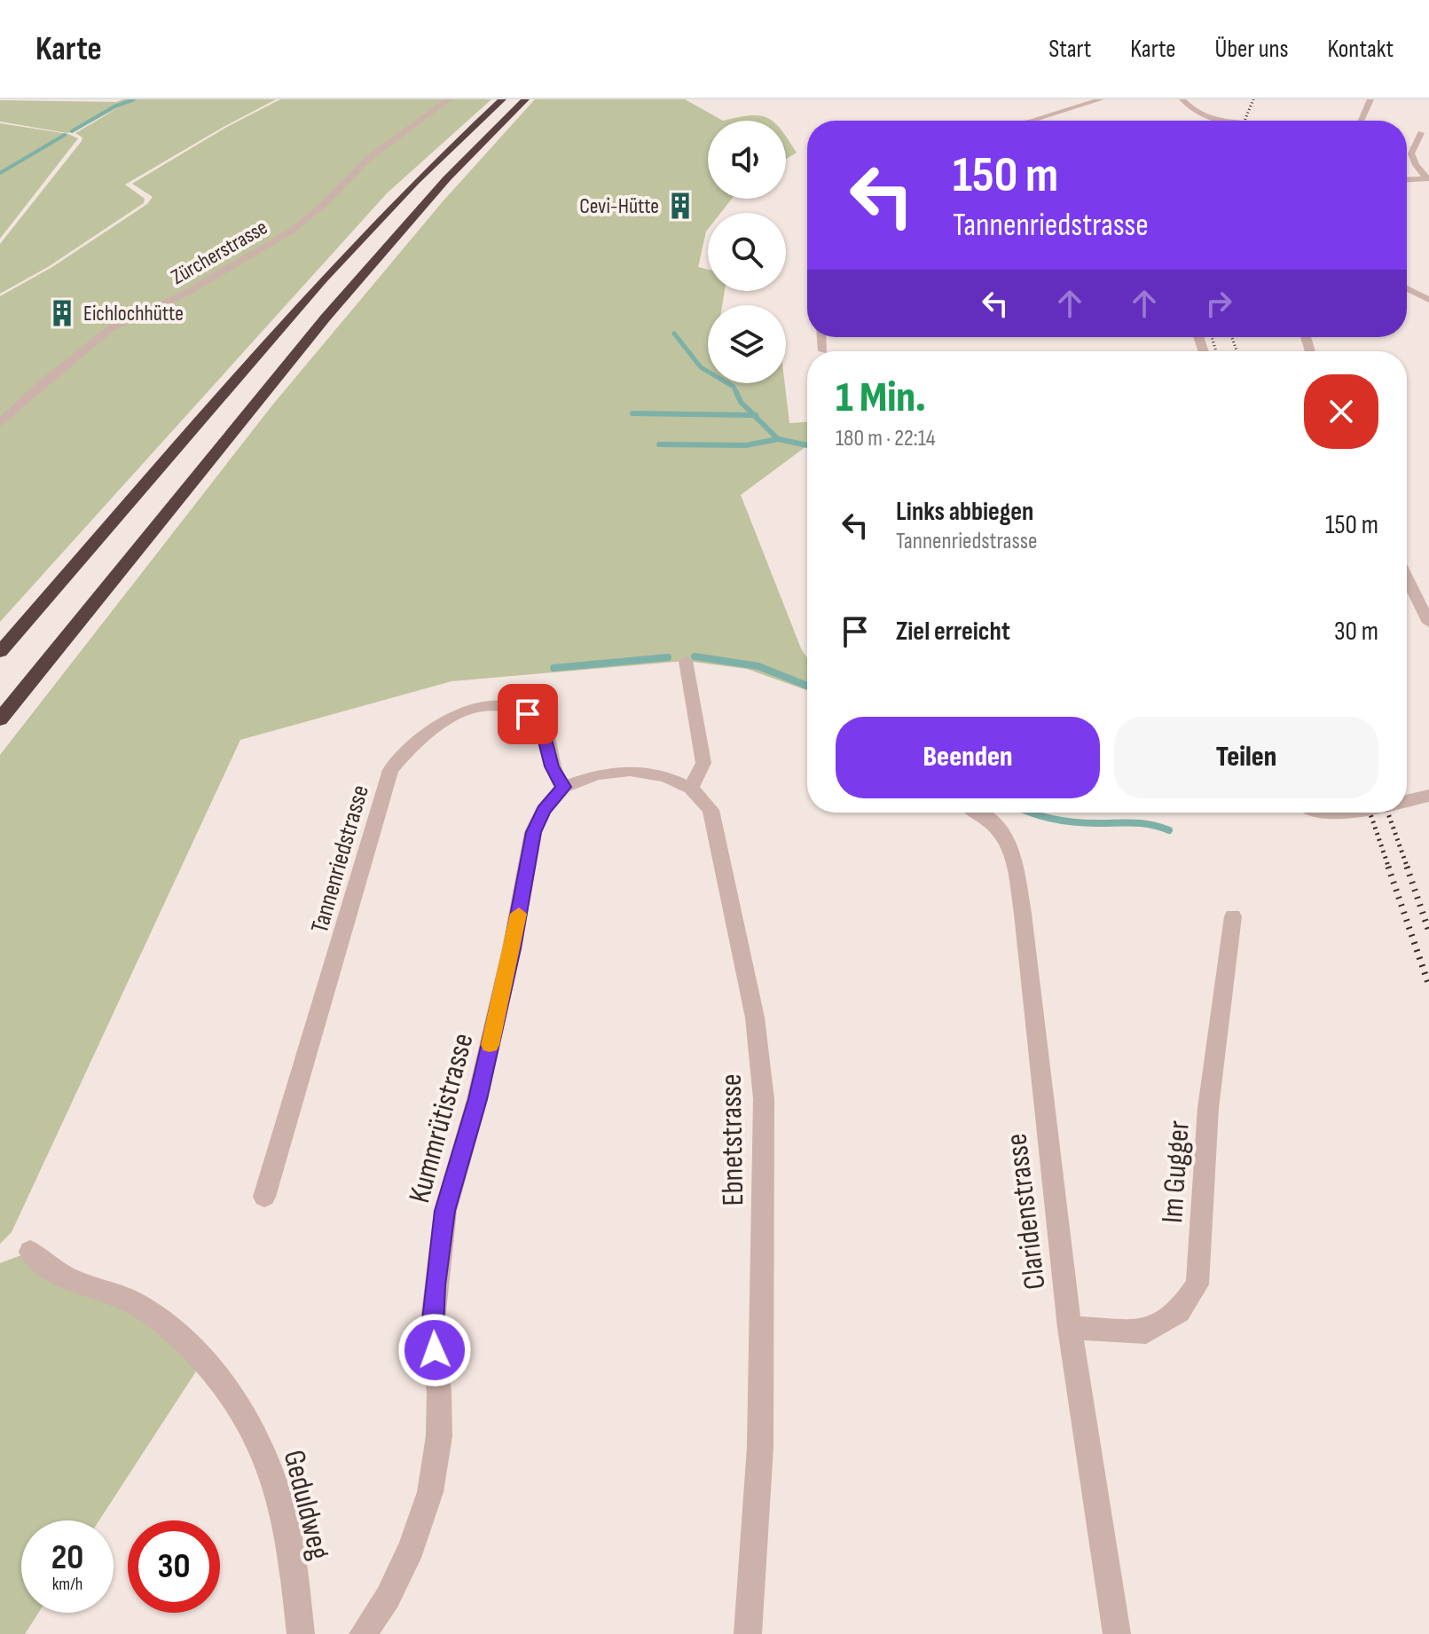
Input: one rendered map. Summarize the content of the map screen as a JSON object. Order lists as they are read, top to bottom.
{
  "streets": {
    "street": [
      "Zürcherstrasse",
      "Tannenriedstrasse",
      "Kummrütistrasse",
      "Ebnetstrasse",
      "Im Gugger",
      "Claridenstrasse",
      "Geduldweg"
    ]
  },
  "crossings": [
    ["Tannenriedstrasse", "Kummrütistrasse"],
    ["Im Gugger", "Claridenstrasse"]
  ],
  "places": {
    "building": ["Cevi-Hütte", "Eichlochhütte"]
  },
  "page": {
    "header": "Karte",
    "nav": [
      "Start",
      "Karte",
      "Über uns",
      "Kontakt"
    ],
    "turn": ["150 m", "Tannenriedstrasse"],
    "heading": ["1 Min.", "180 m · 22:14"],
    "list": [
      {
        "name": "Links abbiegen",
        "note": "Tannenriedstrasse",
        "value": "150 m"
      },
      {
        "name": "Ziel erreicht",
        "value": "30 m"
      }
    ],
    "buttons": ["Beenden", "Teilen"],
    "speed": "20 km/h",
    "limit": "30"
  }
}
